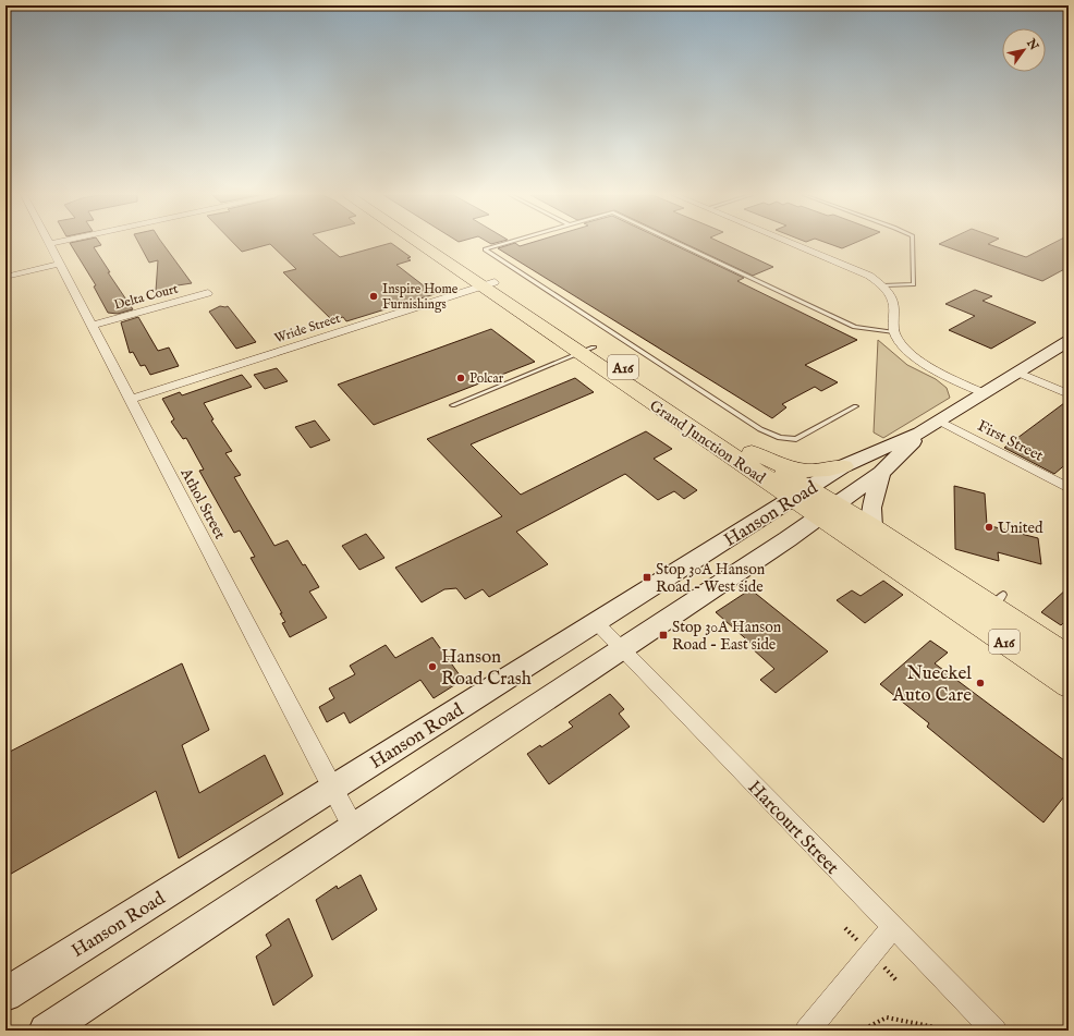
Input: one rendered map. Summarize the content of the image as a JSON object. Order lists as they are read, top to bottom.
{
  "streets": {
    "highway": ["A16", "Grand Junction Road"],
    "main road": ["Hanson Road"],
    "street": [
      "Delta Court",
      "Wride Street",
      "First Street",
      "Athol Street",
      "Harcourt Street"
    ]
  },
  "crossings": [
    ["Delta Court", "Athol Street"],
    ["Wride Street", "Grand Junction Road"],
    ["Wride Street", "Athol Street"],
    ["First Street", "Hanson Road"],
    ["Grand Junction Road", "Hanson Road"],
    ["Athol Street", "Hanson Road"],
    ["Hanson Road", "Harcourt Street"]
  ],
  "places": {
    "other": [
      "Inspire Home Furnishings",
      "Polcar",
      "United",
      "Hanson Road Crash",
      "Nueckel Auto Care"
    ],
    "transit": ["Stop 30A Hanson Road - West side", "Stop 30A Hanson Road - East side"]
  },
  "north": "top right"
}
